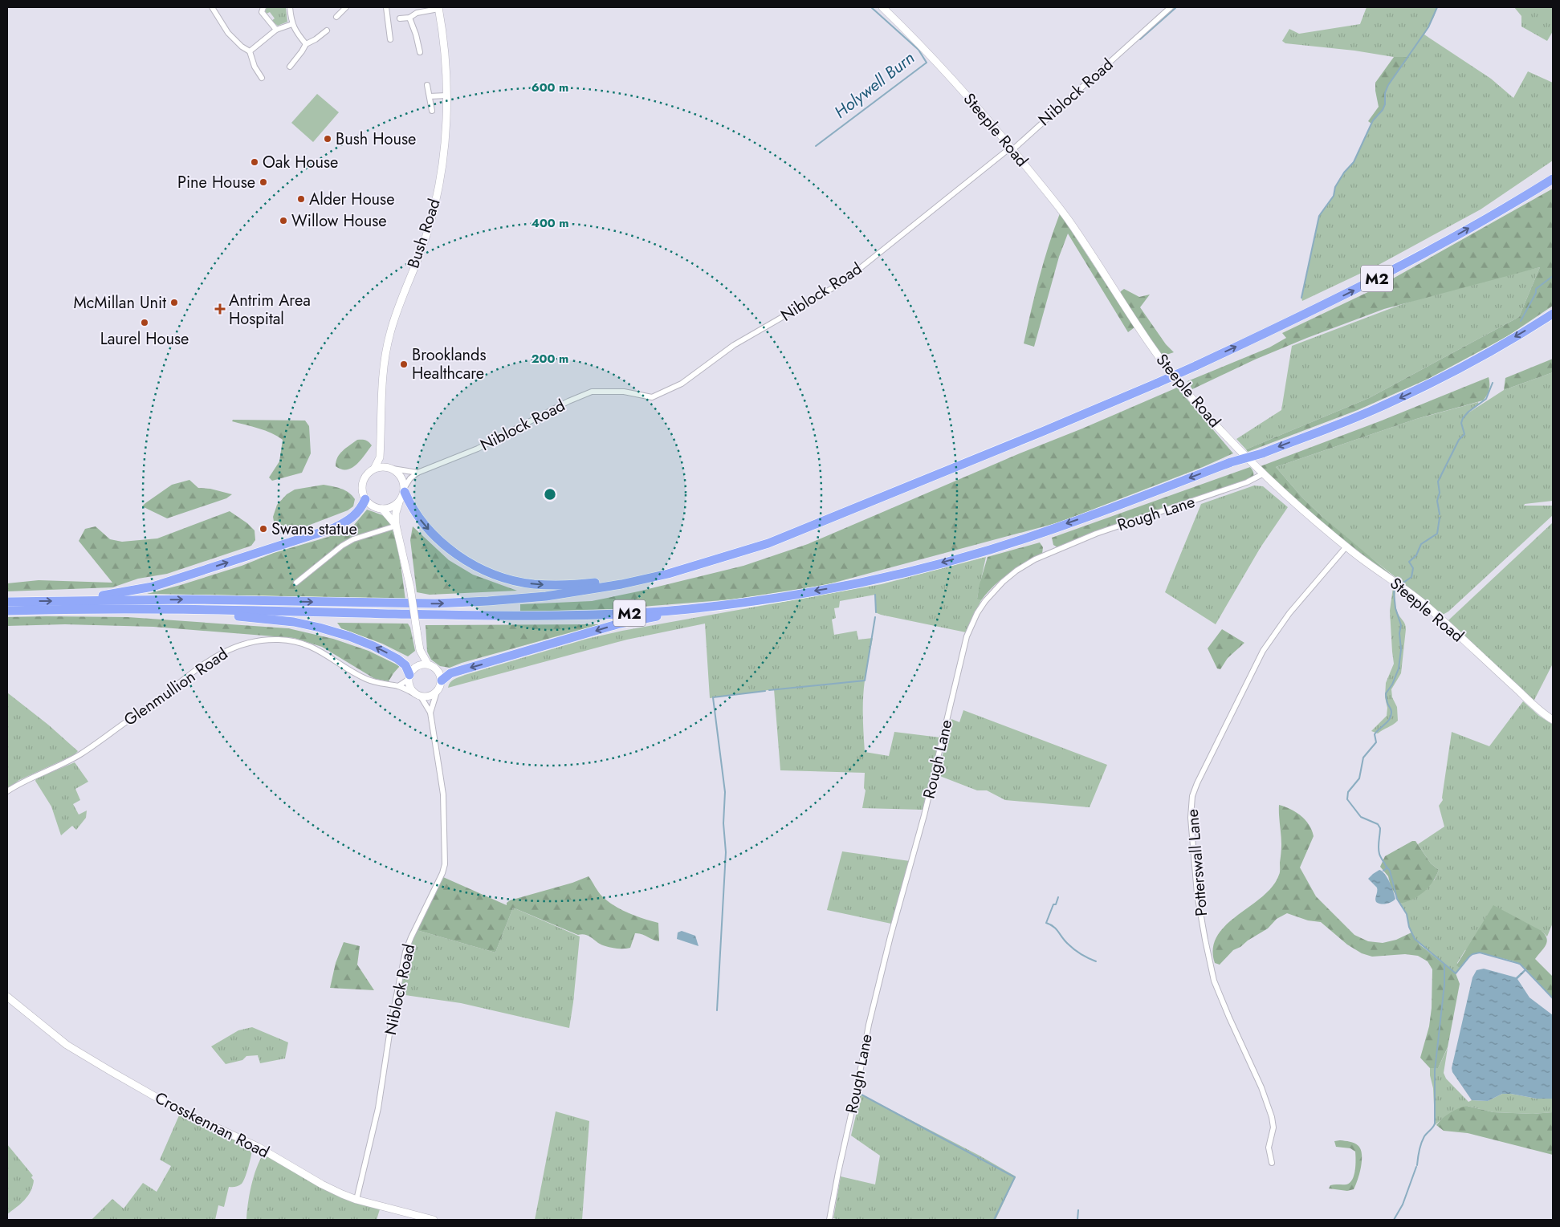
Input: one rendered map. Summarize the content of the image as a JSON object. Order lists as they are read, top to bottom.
{
  "streets": {
    "highway": ["M2"],
    "street": [
      "Niblock Road",
      "Steeple Road",
      "Bush Road",
      "Rough Lane",
      "Glenmullion Road",
      "Potterswall Lane",
      "Crosskennan Road"
    ]
  },
  "crossings": [
    ["Niblock Road", "Steeple Road"],
    ["Niblock Road", "Bush Road"],
    ["Niblock Road", "Glenmullion Road"],
    ["Niblock Road", "Crosskennan Road"],
    ["Steeple Road", "Rough Lane"],
    ["Steeple Road", "Potterswall Lane"]
  ],
  "water": ["Holywell Burn"],
  "places": {
    "other": [
      "Bush House",
      "Oak House",
      "Pine House",
      "Alder House",
      "Willow House",
      "McMillan Unit",
      "Laurel House",
      "Brooklands Healthcare",
      "Swans statue"
    ],
    "health": ["Antrim Area Hospital"]
  },
  "rings": ["600 m", "400 m", "200 m"]
}
